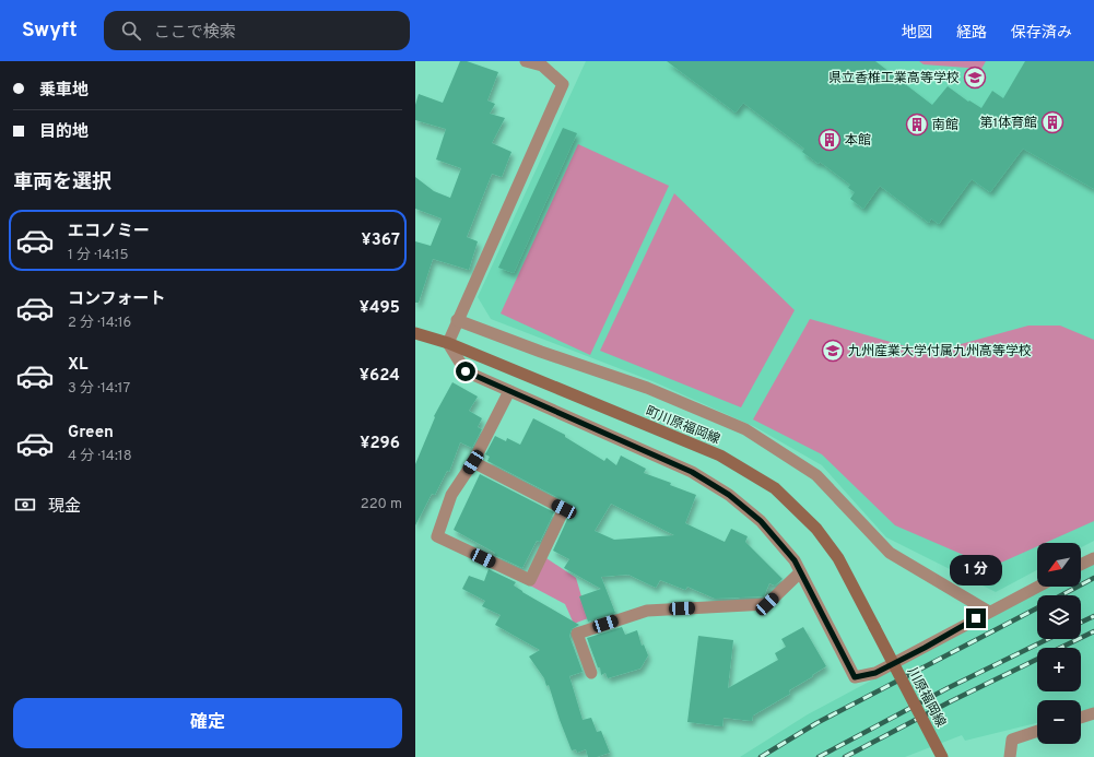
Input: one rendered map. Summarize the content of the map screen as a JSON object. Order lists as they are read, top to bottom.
{
  "streets": {
    "main road": ["町川原福岡線", "川原福岡線"]
  },
  "crossings": [
    ["町川原福岡線", "川原福岡線"]
  ],
  "places": {
    "school or university": ["県立香椎工業高等学校", "九州産業大学付属九州高等学校"],
    "building": ["第1体育館", "南館", "本館"]
  },
  "north": "bottom left",
  "page": {
    "header": "Swyft",
    "search": "ここで検索",
    "nav": ["地図", "経路", "保存済み"],
    "banner": ["乗車地", "目的地"],
    "heading": "車両を選択",
    "list": [
      {
        "name": "エコノミー",
        "note": "1 分 · 14:15",
        "value": "¥367"
      },
      {
        "name": "コンフォート",
        "note": "2 分 · 14:16",
        "value": "¥495"
      },
      {
        "name": "XL",
        "note": "3 分 · 14:17",
        "value": "¥624"
      },
      {
        "name": "Green",
        "note": "4 分 · 14:18",
        "value": "¥296"
      }
    ],
    "pay": ["現金", "220 m"],
    "map_buttons": ["+", "−"],
    "bubble": "1 分",
    "buttons": "確定"
  }
}
